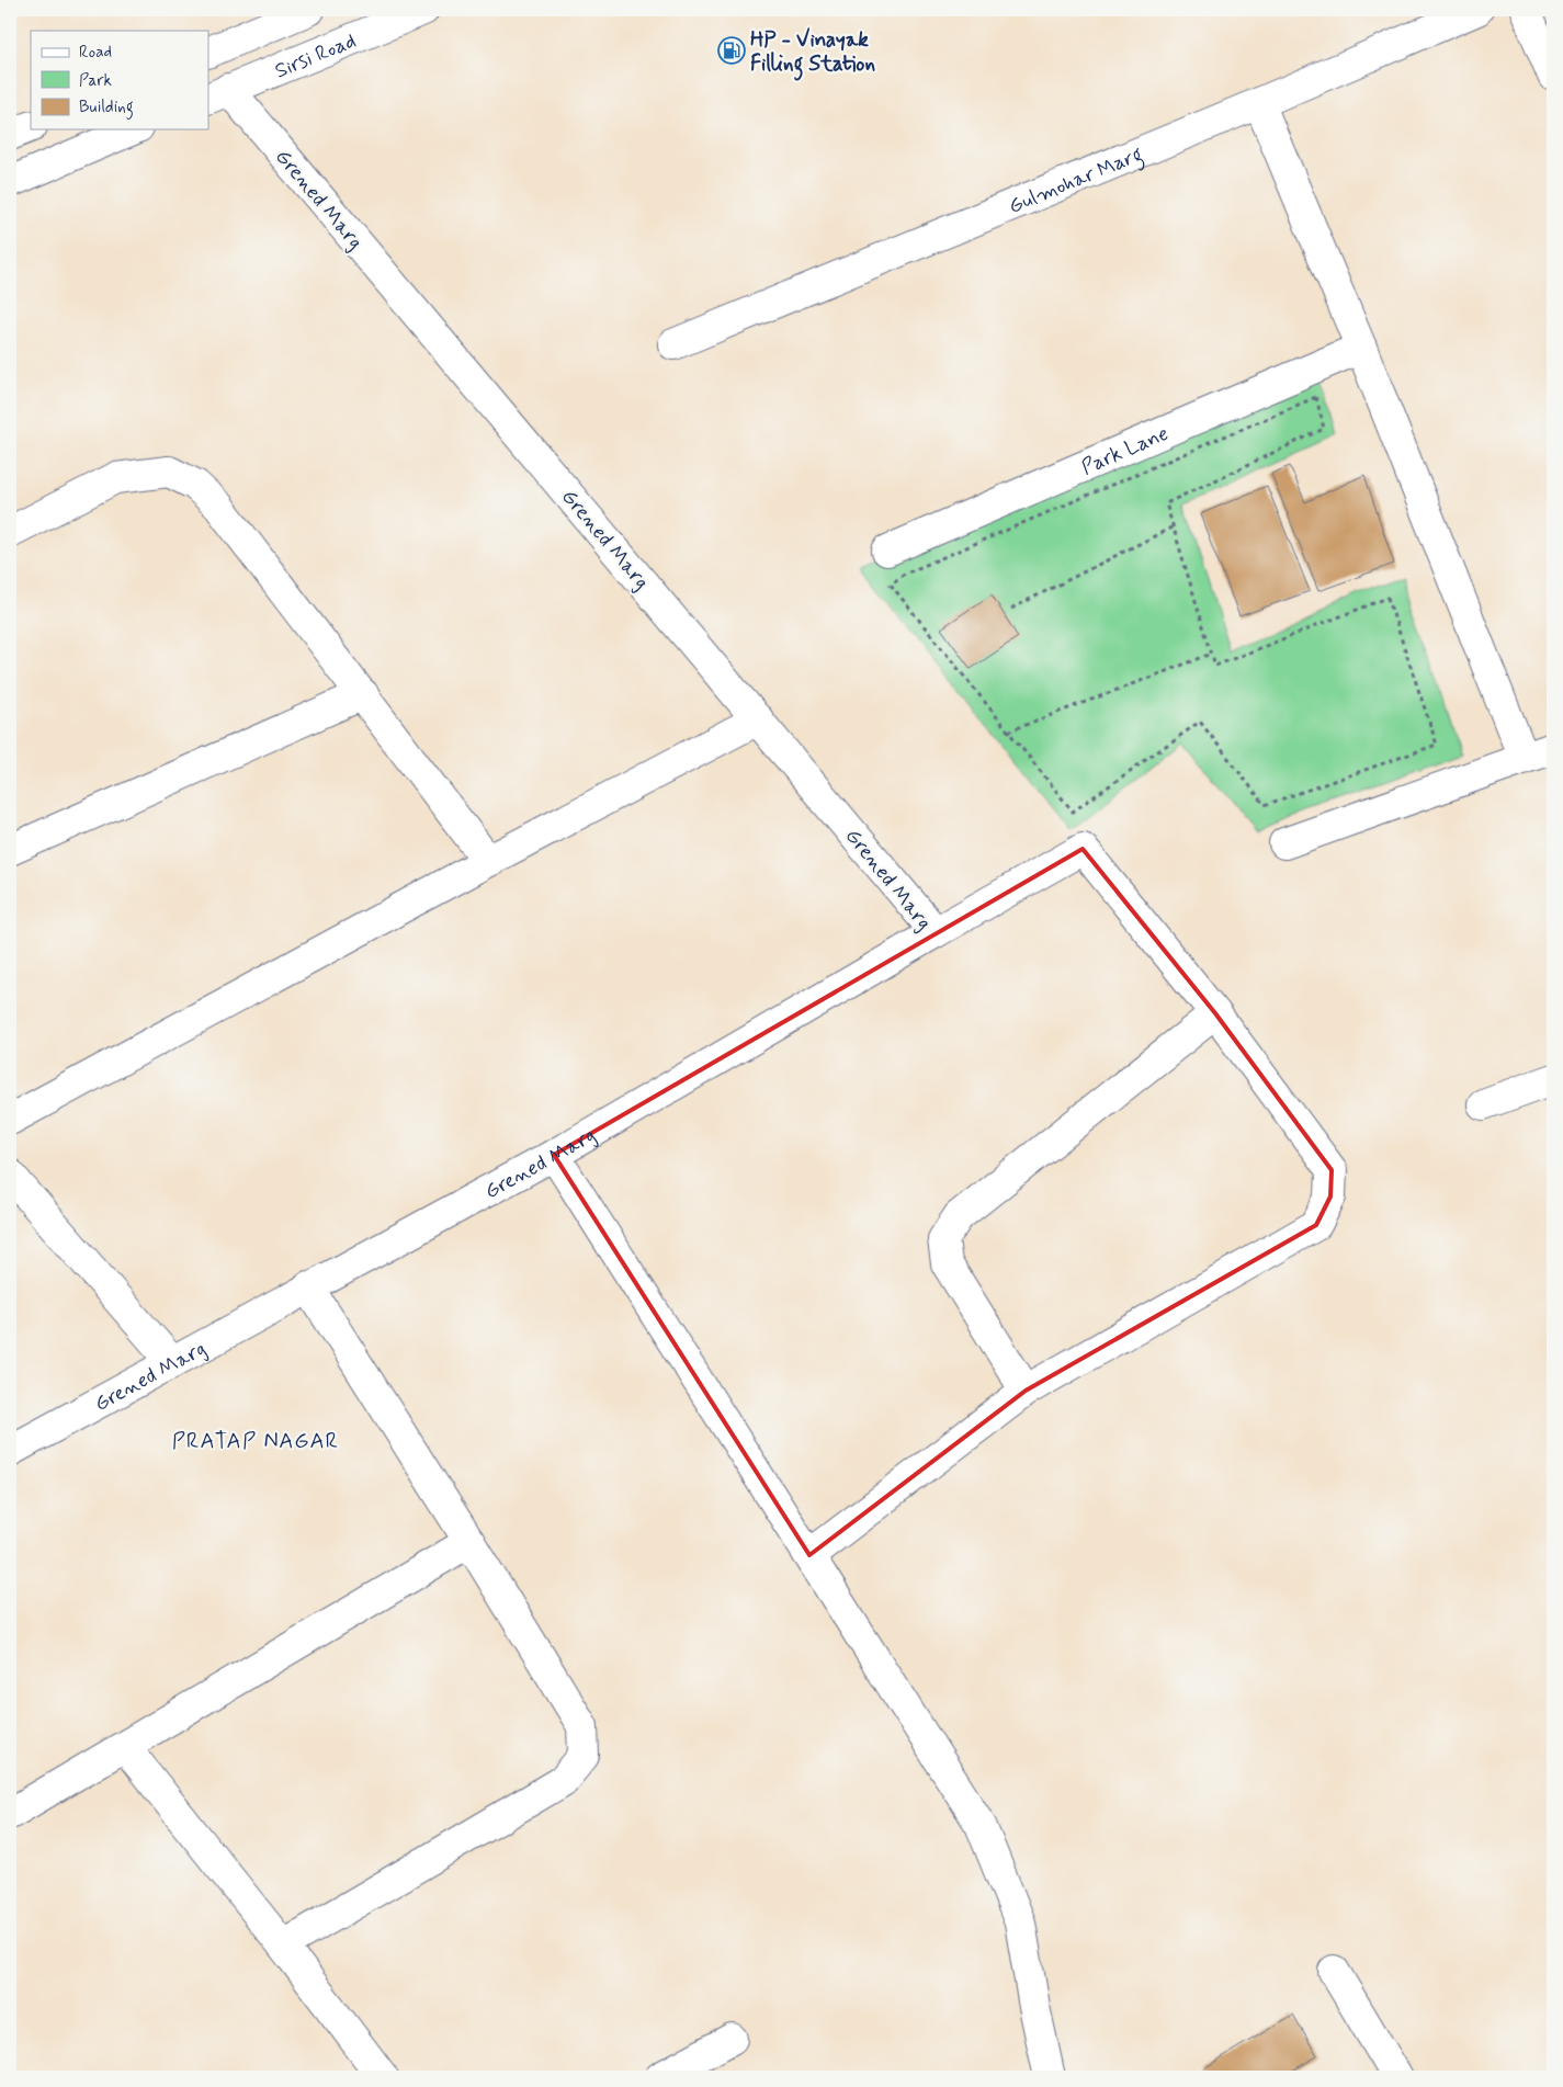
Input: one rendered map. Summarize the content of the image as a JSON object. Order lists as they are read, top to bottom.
{
  "streets": {
    "street": [
      "Sirsi Road",
      "Gulmohar Marg",
      "Grened Marg",
      "Park Lane"
    ]
  },
  "crossings": [
    ["Sirsi Road", "Grened Marg"]
  ],
  "districts": ["PRATAP NAGAR"],
  "places": {
    "fuel station": ["HP - Vinayak Filling Station"]
  },
  "legend": ["Road", "Park", "Building"]
}
